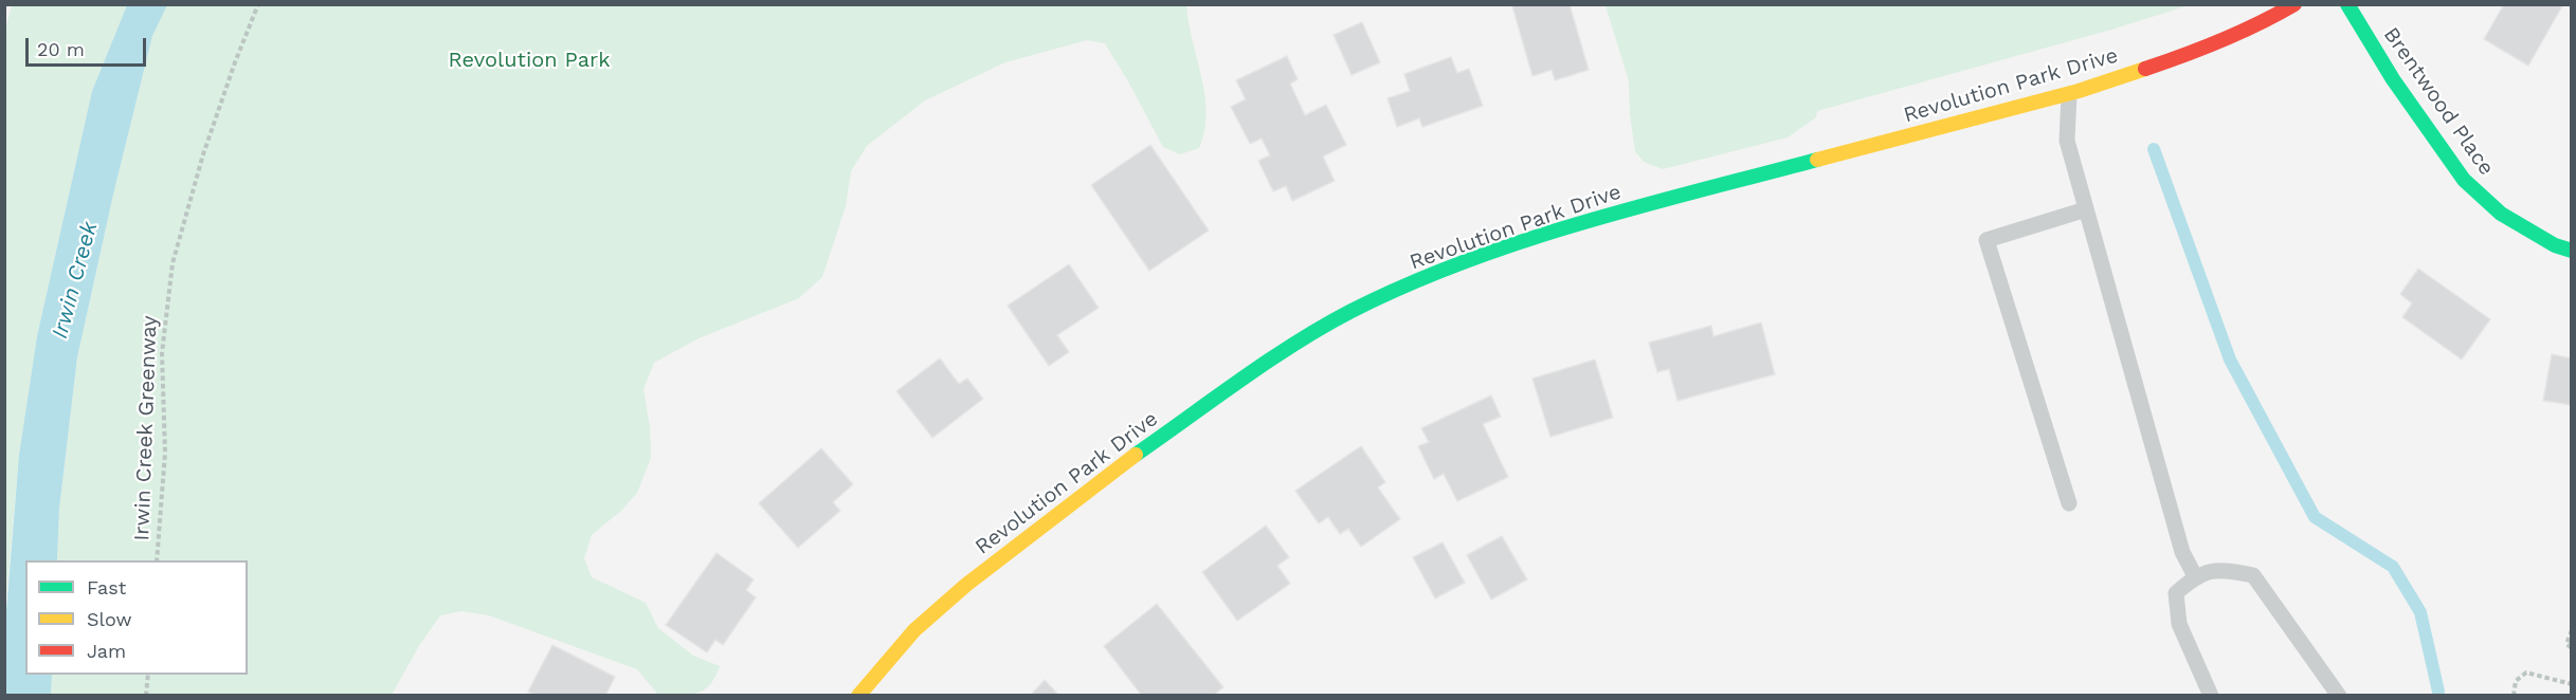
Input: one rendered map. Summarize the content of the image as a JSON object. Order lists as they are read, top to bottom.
{
  "streets": {
    "street": ["Revolution Park Drive", "Brentwood Place"],
    "path": ["Irwin Creek Greenway"]
  },
  "water": ["Irwin Creek"],
  "parks": ["Revolution Park"],
  "legend": ["Fast", "Slow", "Jam"],
  "scale_bar": "20 m"
}
